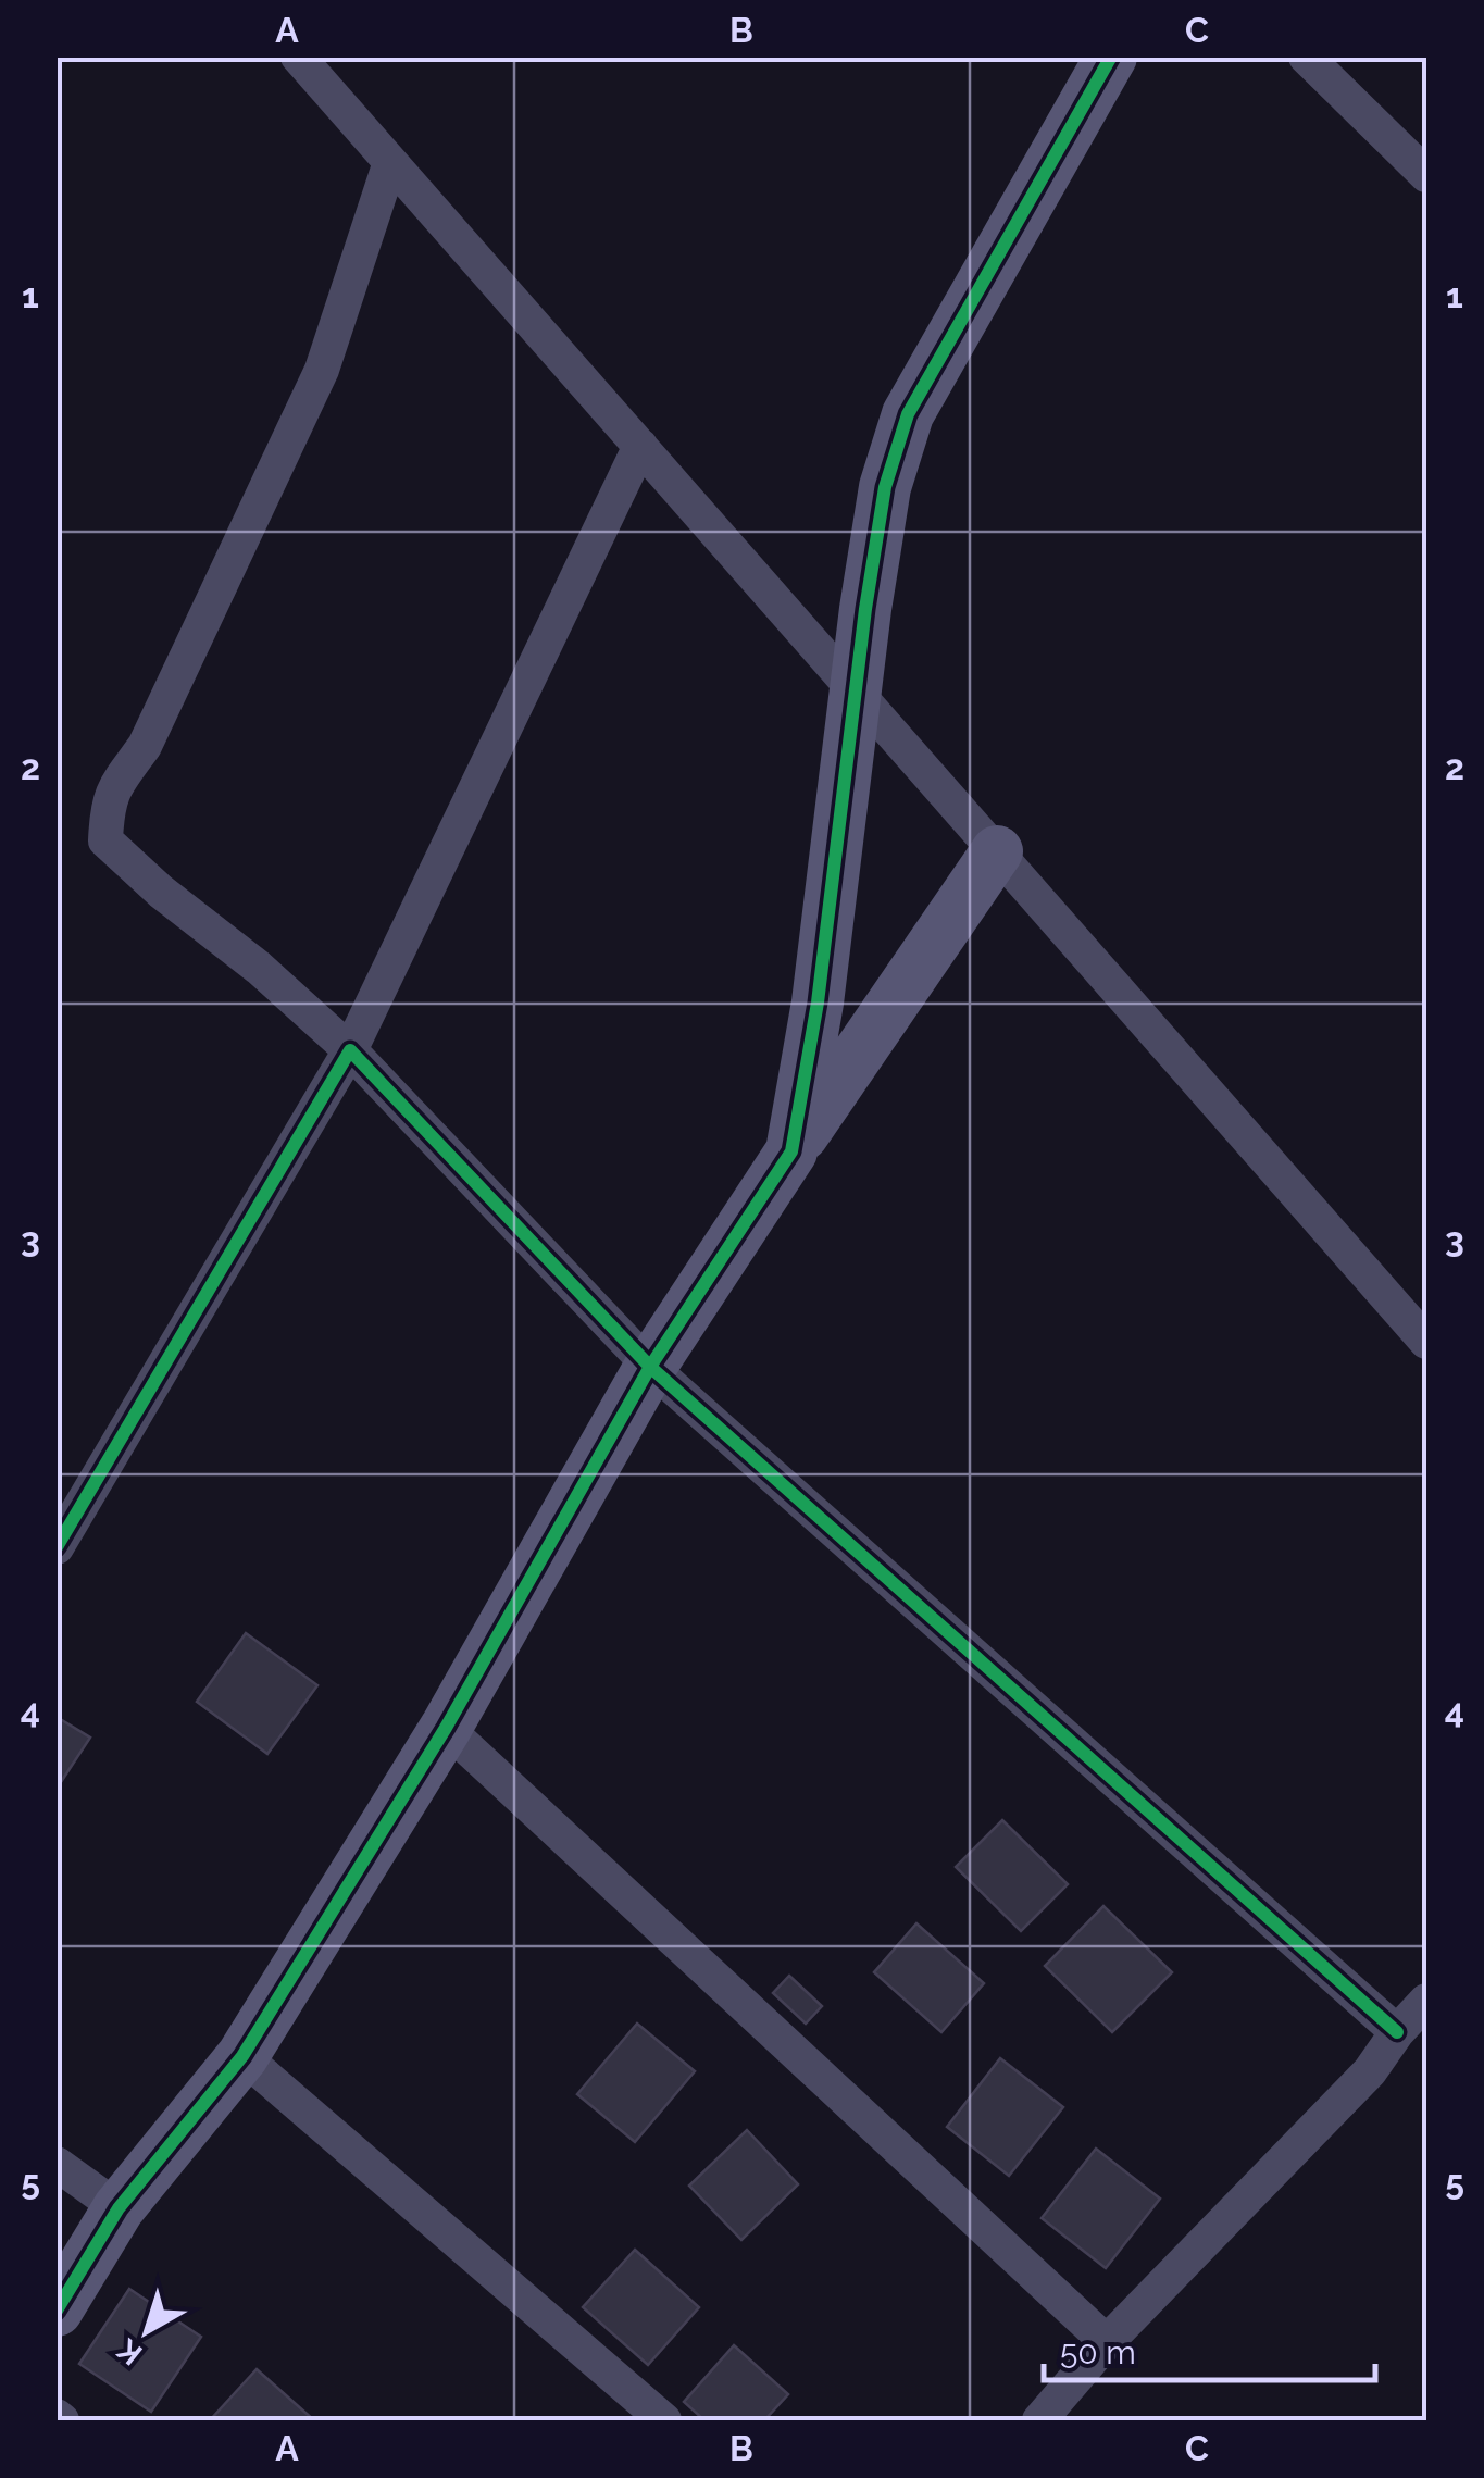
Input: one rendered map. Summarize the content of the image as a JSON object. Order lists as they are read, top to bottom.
{
  "scale_bar": "50 m",
  "north": "bottom left",
  "grid": {
    "columns": ["A", "B", "C"],
    "rows": [
      "1",
      "2",
      "3",
      "4",
      "5"
    ]
  }
}
